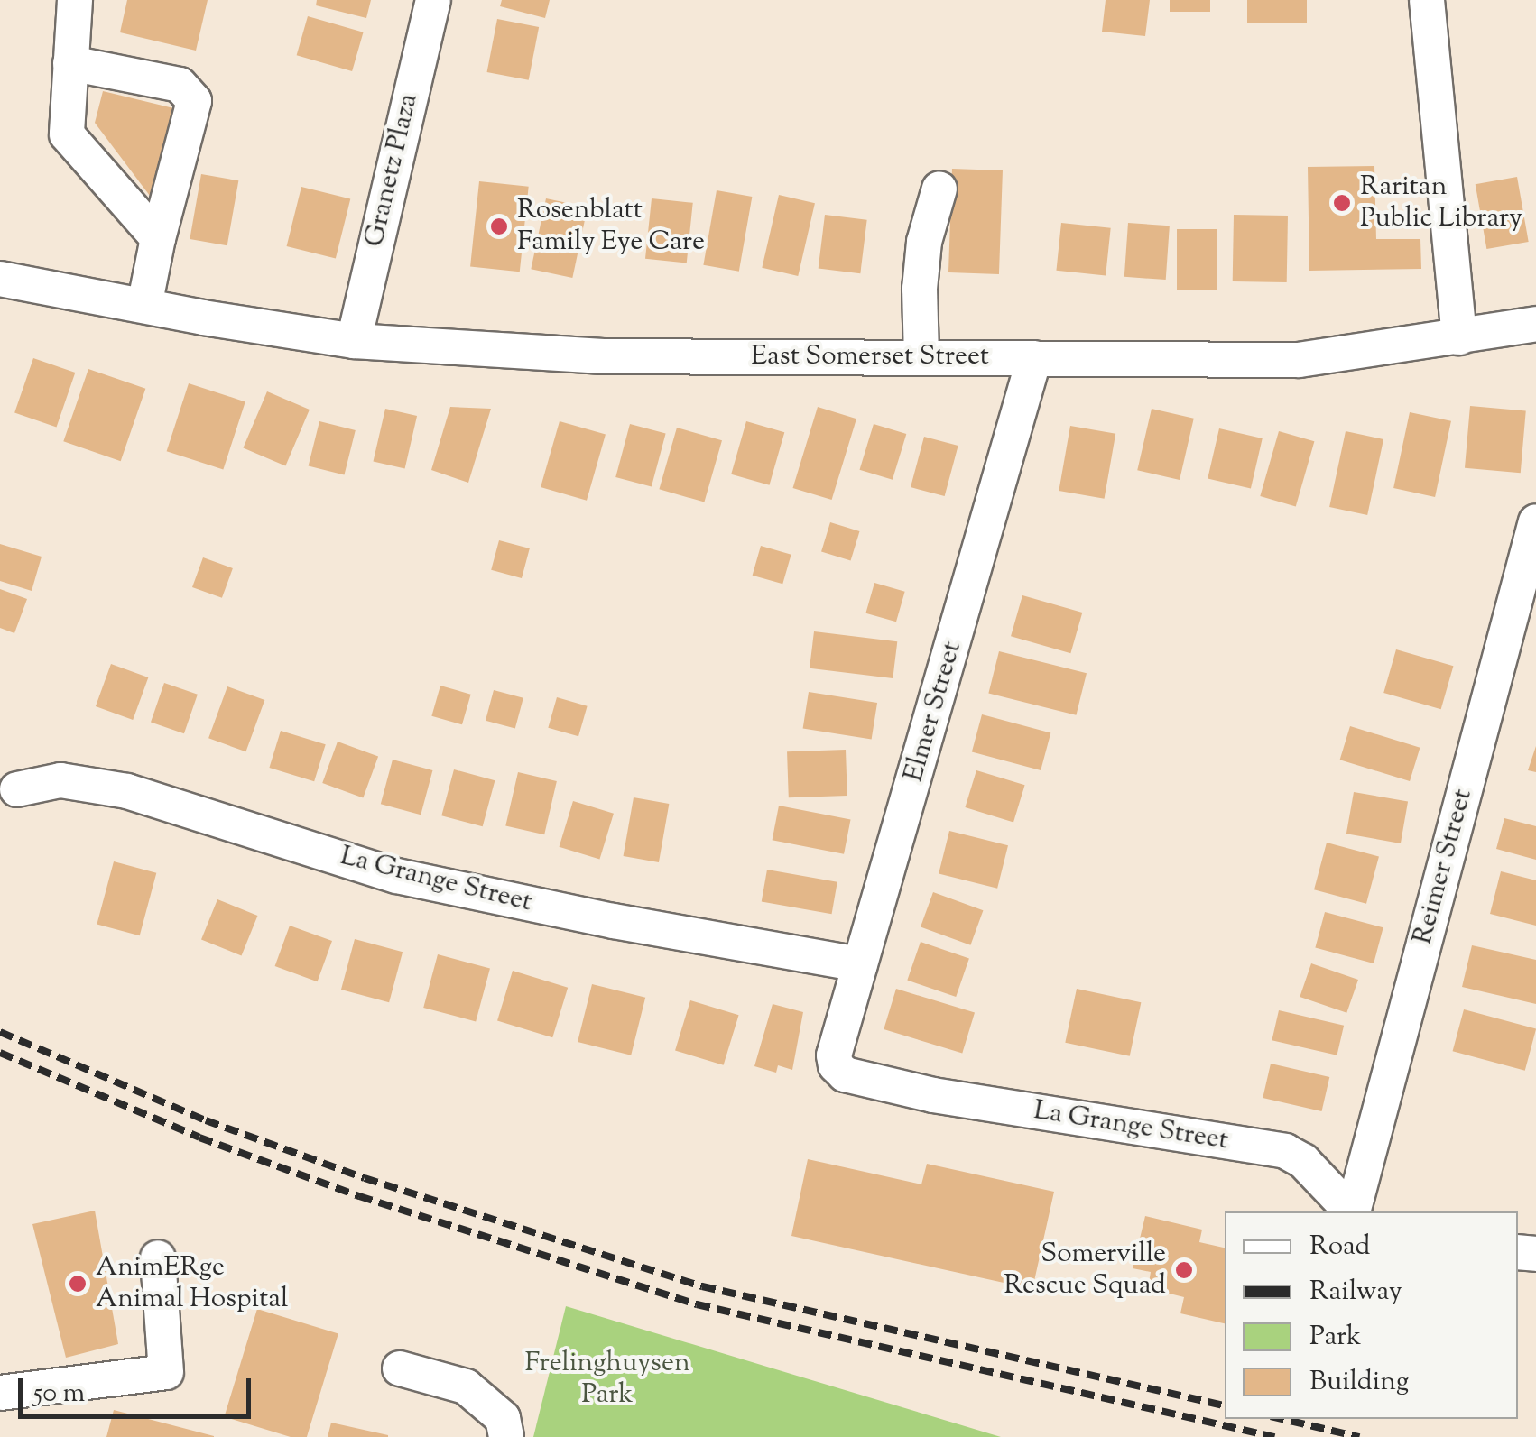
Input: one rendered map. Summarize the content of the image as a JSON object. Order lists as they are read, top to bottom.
{
  "streets": {
    "street": [
      "Granetz Plaza",
      "East Somerset Street",
      "Elmer Street",
      "Reimer Street",
      "La Grange Street"
    ]
  },
  "crossings": [
    ["Granetz Plaza", "East Somerset Street"],
    ["East Somerset Street", "Elmer Street"],
    ["Elmer Street", "La Grange Street"]
  ],
  "parks": ["Frelinghuysen Park"],
  "places": [
    "Raritan Public Library",
    "Rosenblatt Family Eye Care",
    "Somerville Rescue Squad",
    "AnimERge Animal Hospital"
  ],
  "legend": [
    "Road",
    "Railway",
    "Park",
    "Building"
  ],
  "scale_bar": "50 m"
}
